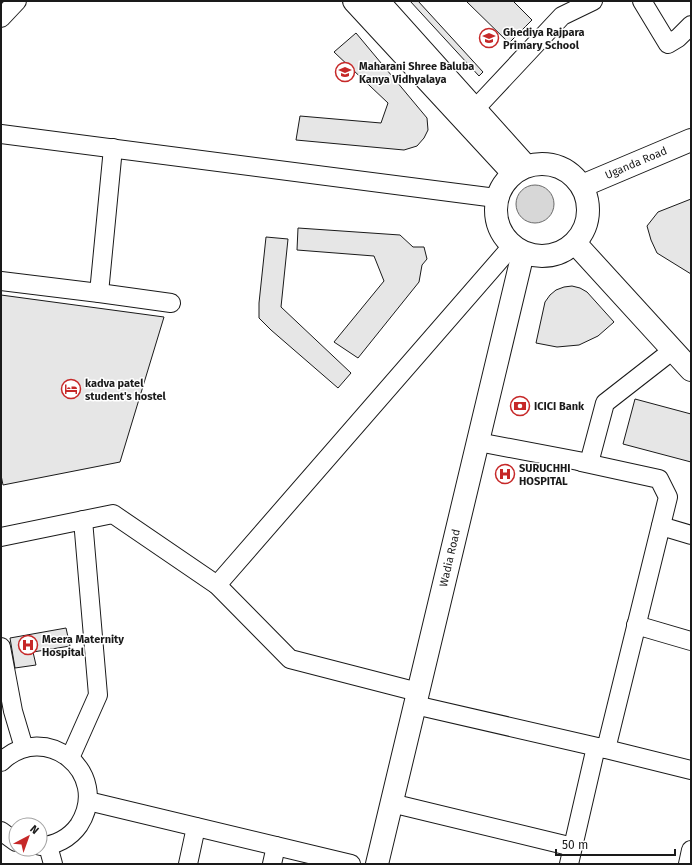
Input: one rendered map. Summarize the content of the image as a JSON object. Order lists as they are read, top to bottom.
{
  "streets": {
    "main road": ["Uganda Road", "Wadia Road"]
  },
  "crossings": [
    ["Uganda Road", "Wadia Road"]
  ],
  "places": {
    "school or university": ["Ghediya Rajpara Primary School", "Maharani Shree Baluba Kanya Vidhyalaya"],
    "hotel": ["kadva patel student's hostel"],
    "bank": ["ICICI Bank"],
    "hospital": ["SURUCHHI HOSPITAL", "Meera Maternity Hospital"]
  },
  "scale_bar": "50 m",
  "north": "top right"
}
